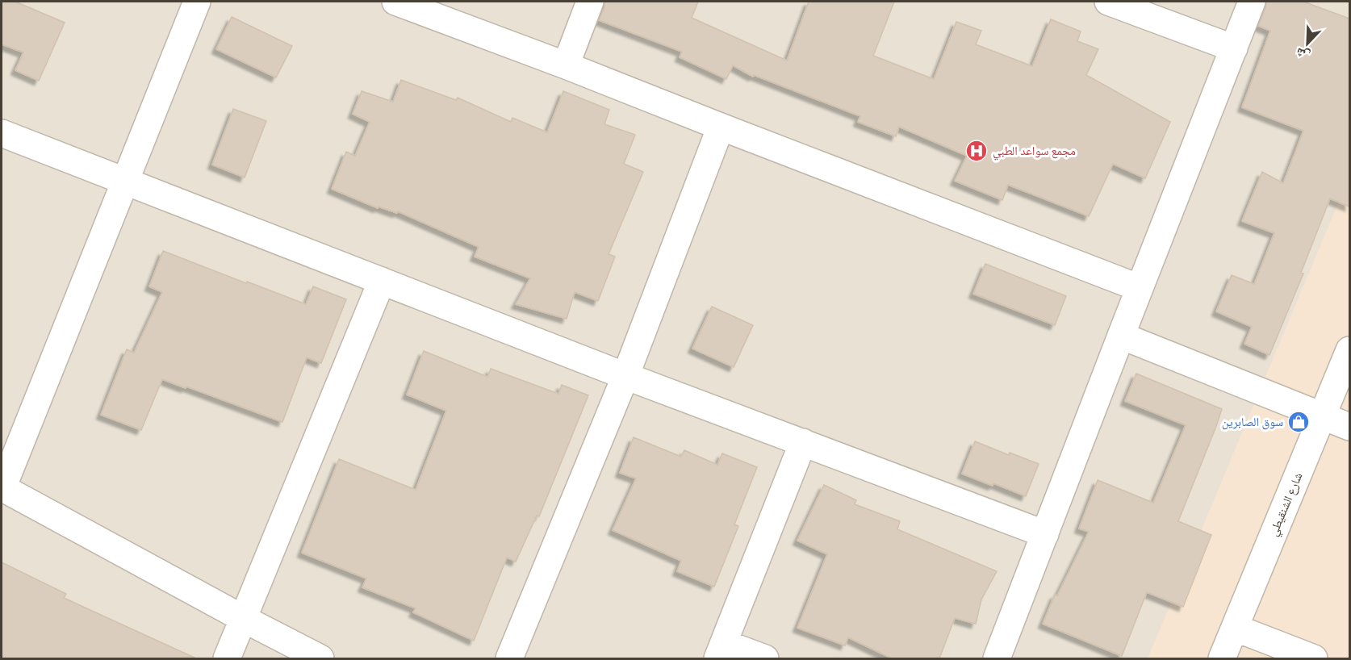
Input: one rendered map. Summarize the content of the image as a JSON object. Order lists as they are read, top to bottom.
{
  "streets": {
    "street": ["شارع الشنقيطي"]
  },
  "places": {
    "hospital": ["مجمع سواعد الطبي"],
    "shop": ["سوق الصابرين"]
  },
  "north": "bottom left"
}
